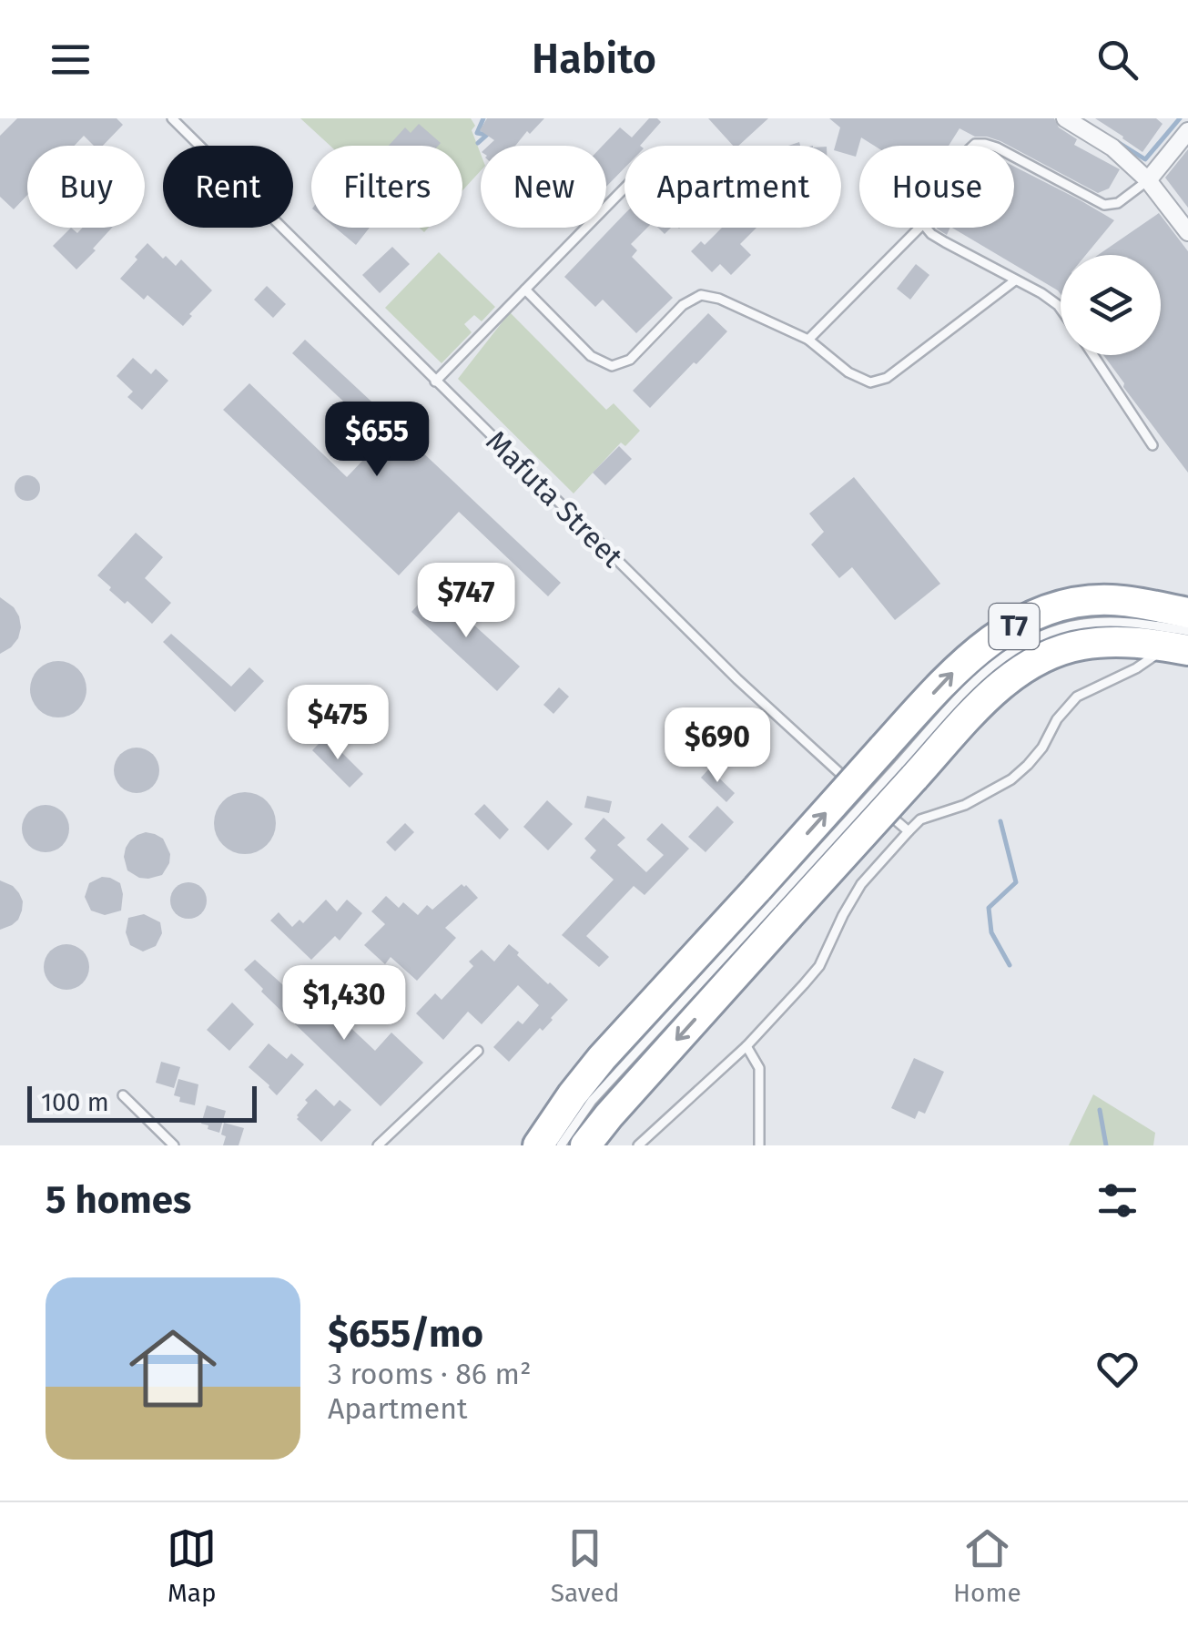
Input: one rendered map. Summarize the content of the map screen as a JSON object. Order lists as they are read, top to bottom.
{
  "streets": {
    "highway": ["T7"],
    "lane": ["Mafuta Street"]
  },
  "scale_bar": "100 m",
  "page": {
    "header": "Habito",
    "chip": [
      "Buy",
      "Rent",
      "Filters",
      "New",
      "Apartment",
      "House"
    ],
    "price": [
      "$655",
      "$747",
      "$475",
      "$690",
      "$1,430"
    ],
    "scale": "100 m",
    "heading": "5 homes",
    "list": [
      {
        "name": "$655/mo",
        "note": "3 rooms · 86 m² · Apartment"
      }
    ],
    "tabs": ["Map", "Saved", "Home"]
  }
}
